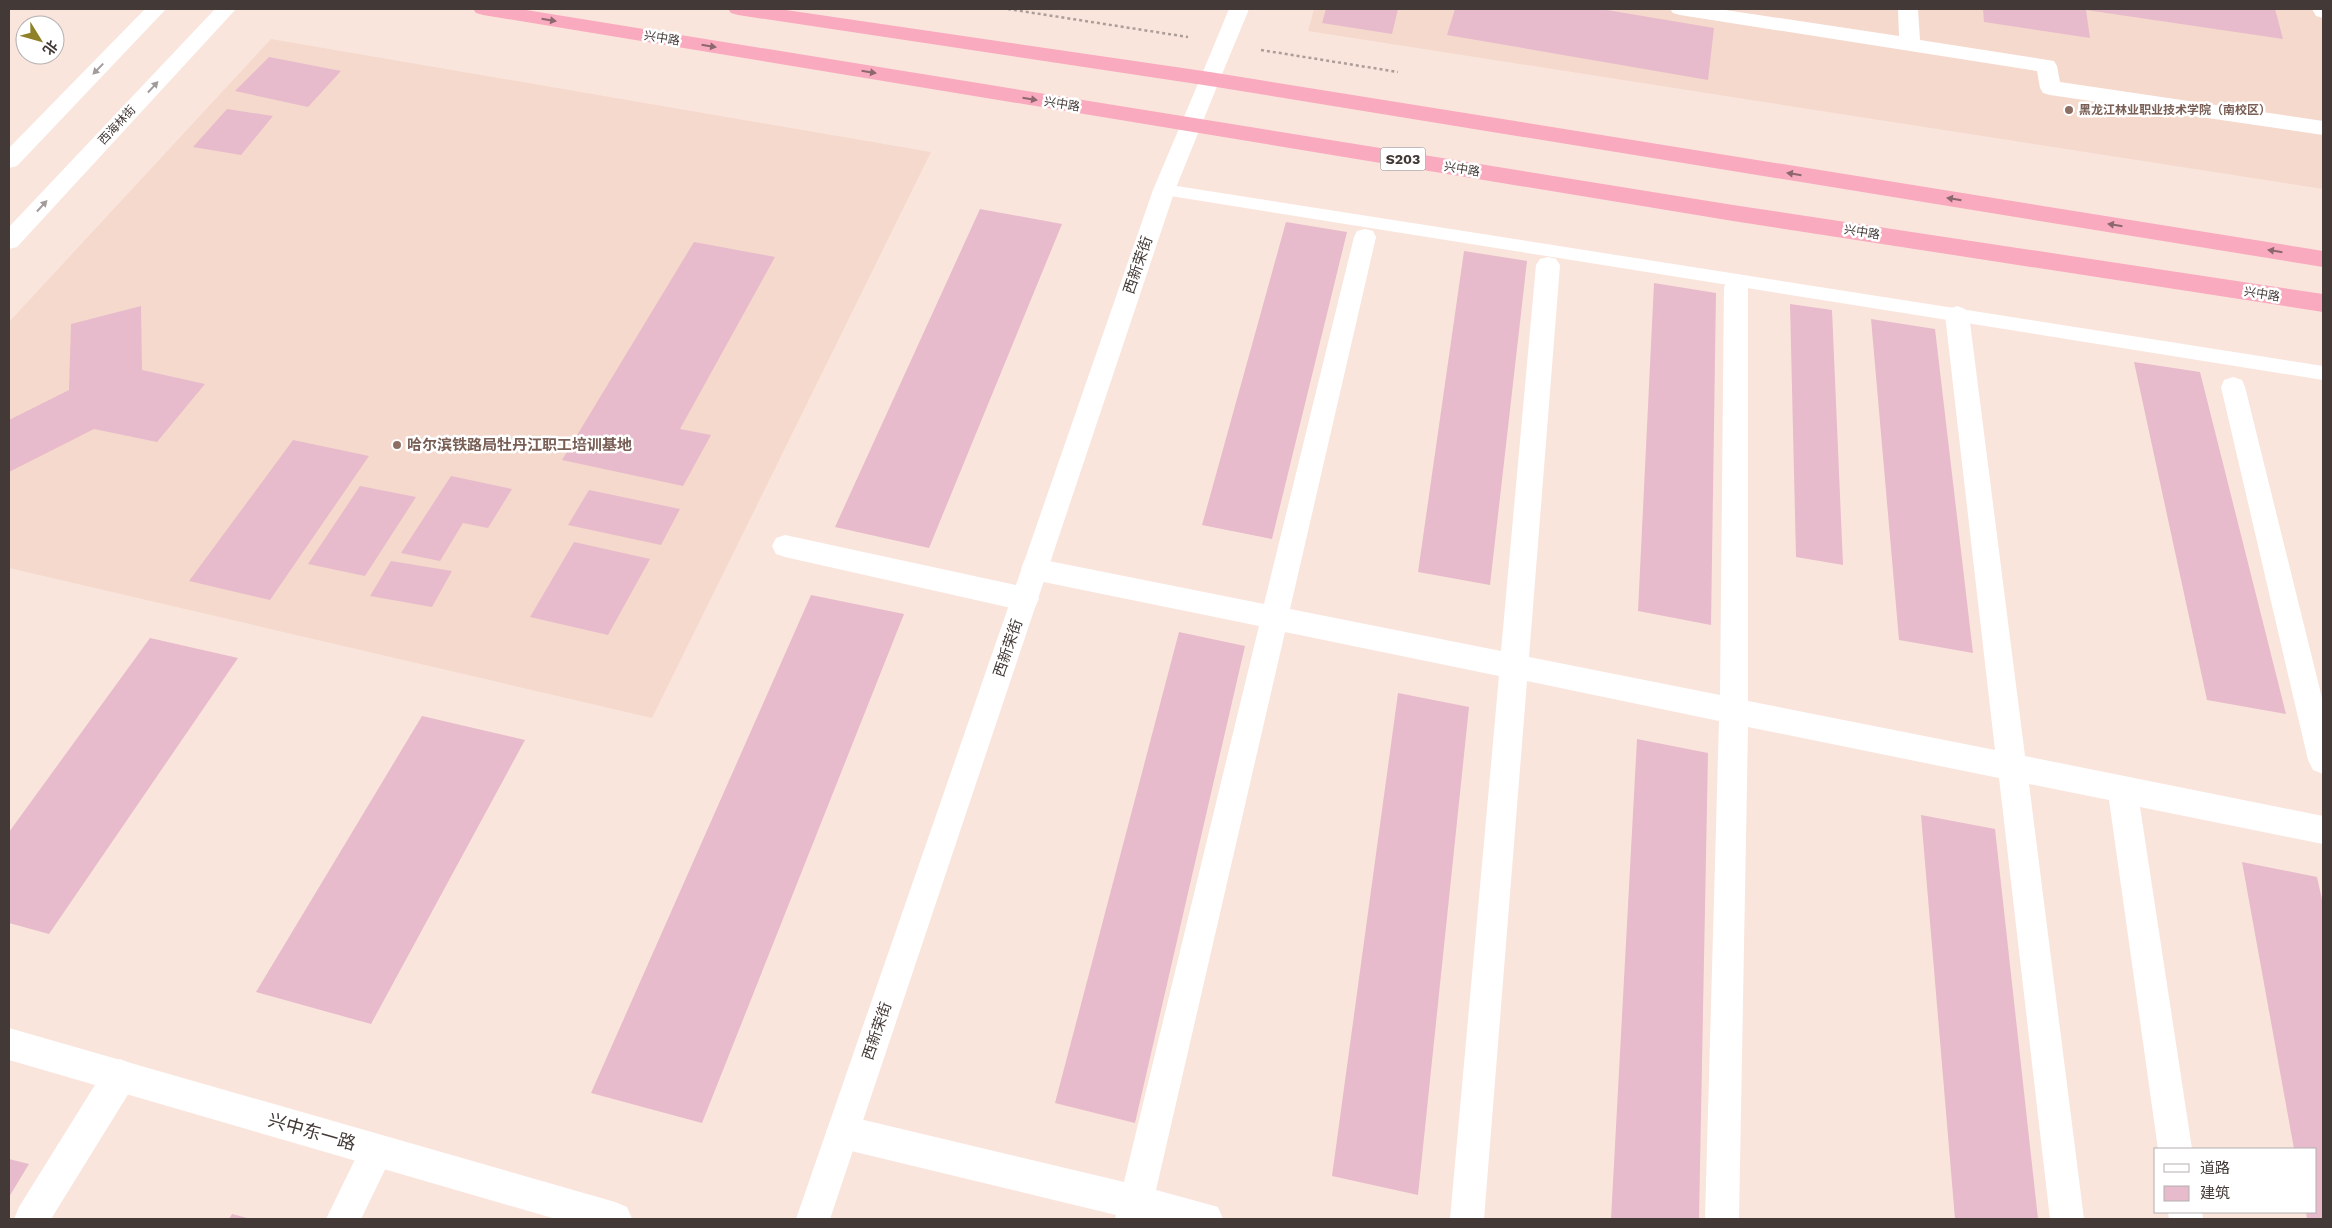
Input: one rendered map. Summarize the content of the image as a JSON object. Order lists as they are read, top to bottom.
{
  "streets": {
    "highway": ["兴中路", "S203"],
    "street": ["西海林街", "西新荣街", "兴中东一路"]
  },
  "crossings": [
    ["兴中路", "西新荣街"]
  ],
  "places": ["黑龙江林业职业技术学院（南校区）", "哈尔滨铁路局牡丹江职工培训基地"],
  "legend": ["道路", "建筑"],
  "north": "bottom right"
}
